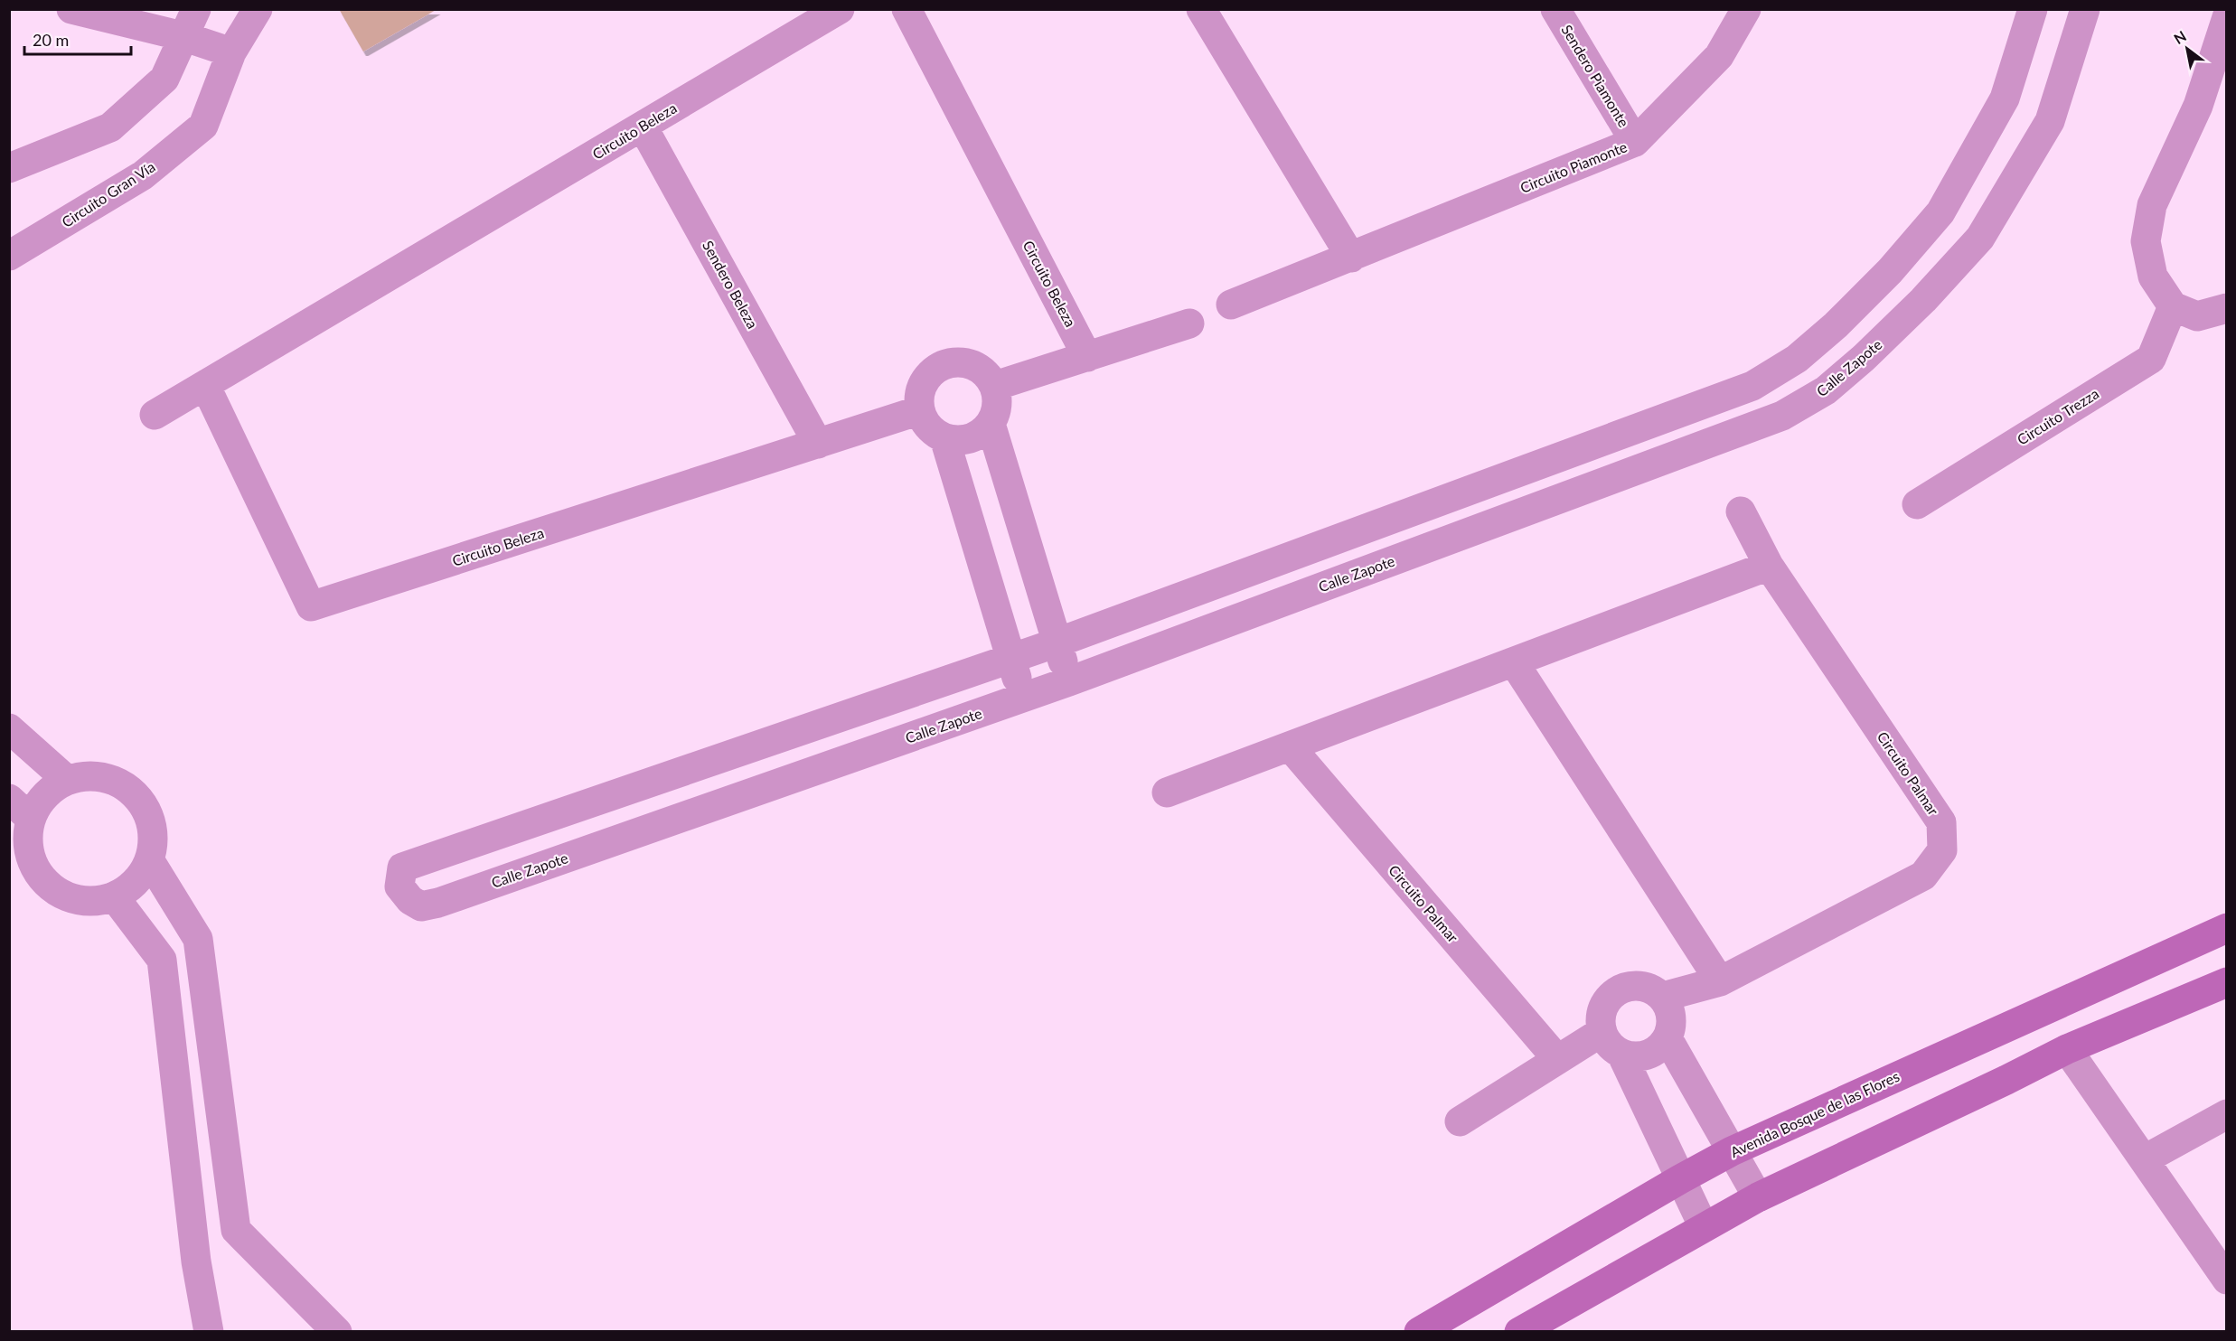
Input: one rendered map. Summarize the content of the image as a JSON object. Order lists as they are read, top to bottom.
{
  "streets": {
    "street": [
      "Sendero Piamonte",
      "Circuito Beleza",
      "Circuito Piamonte",
      "Circuito Gran Vía",
      "Sendero Beleza",
      "Calle Zapote",
      "Circuito Trezza",
      "Circuito Palmar",
      "Avenida Bosque de las Flores"
    ]
  },
  "crossings": [
    ["Sendero Piamonte", "Circuito Piamonte"],
    ["Circuito Beleza", "Sendero Beleza"]
  ],
  "scale_bar": "20 m",
  "north": "top left"
}
